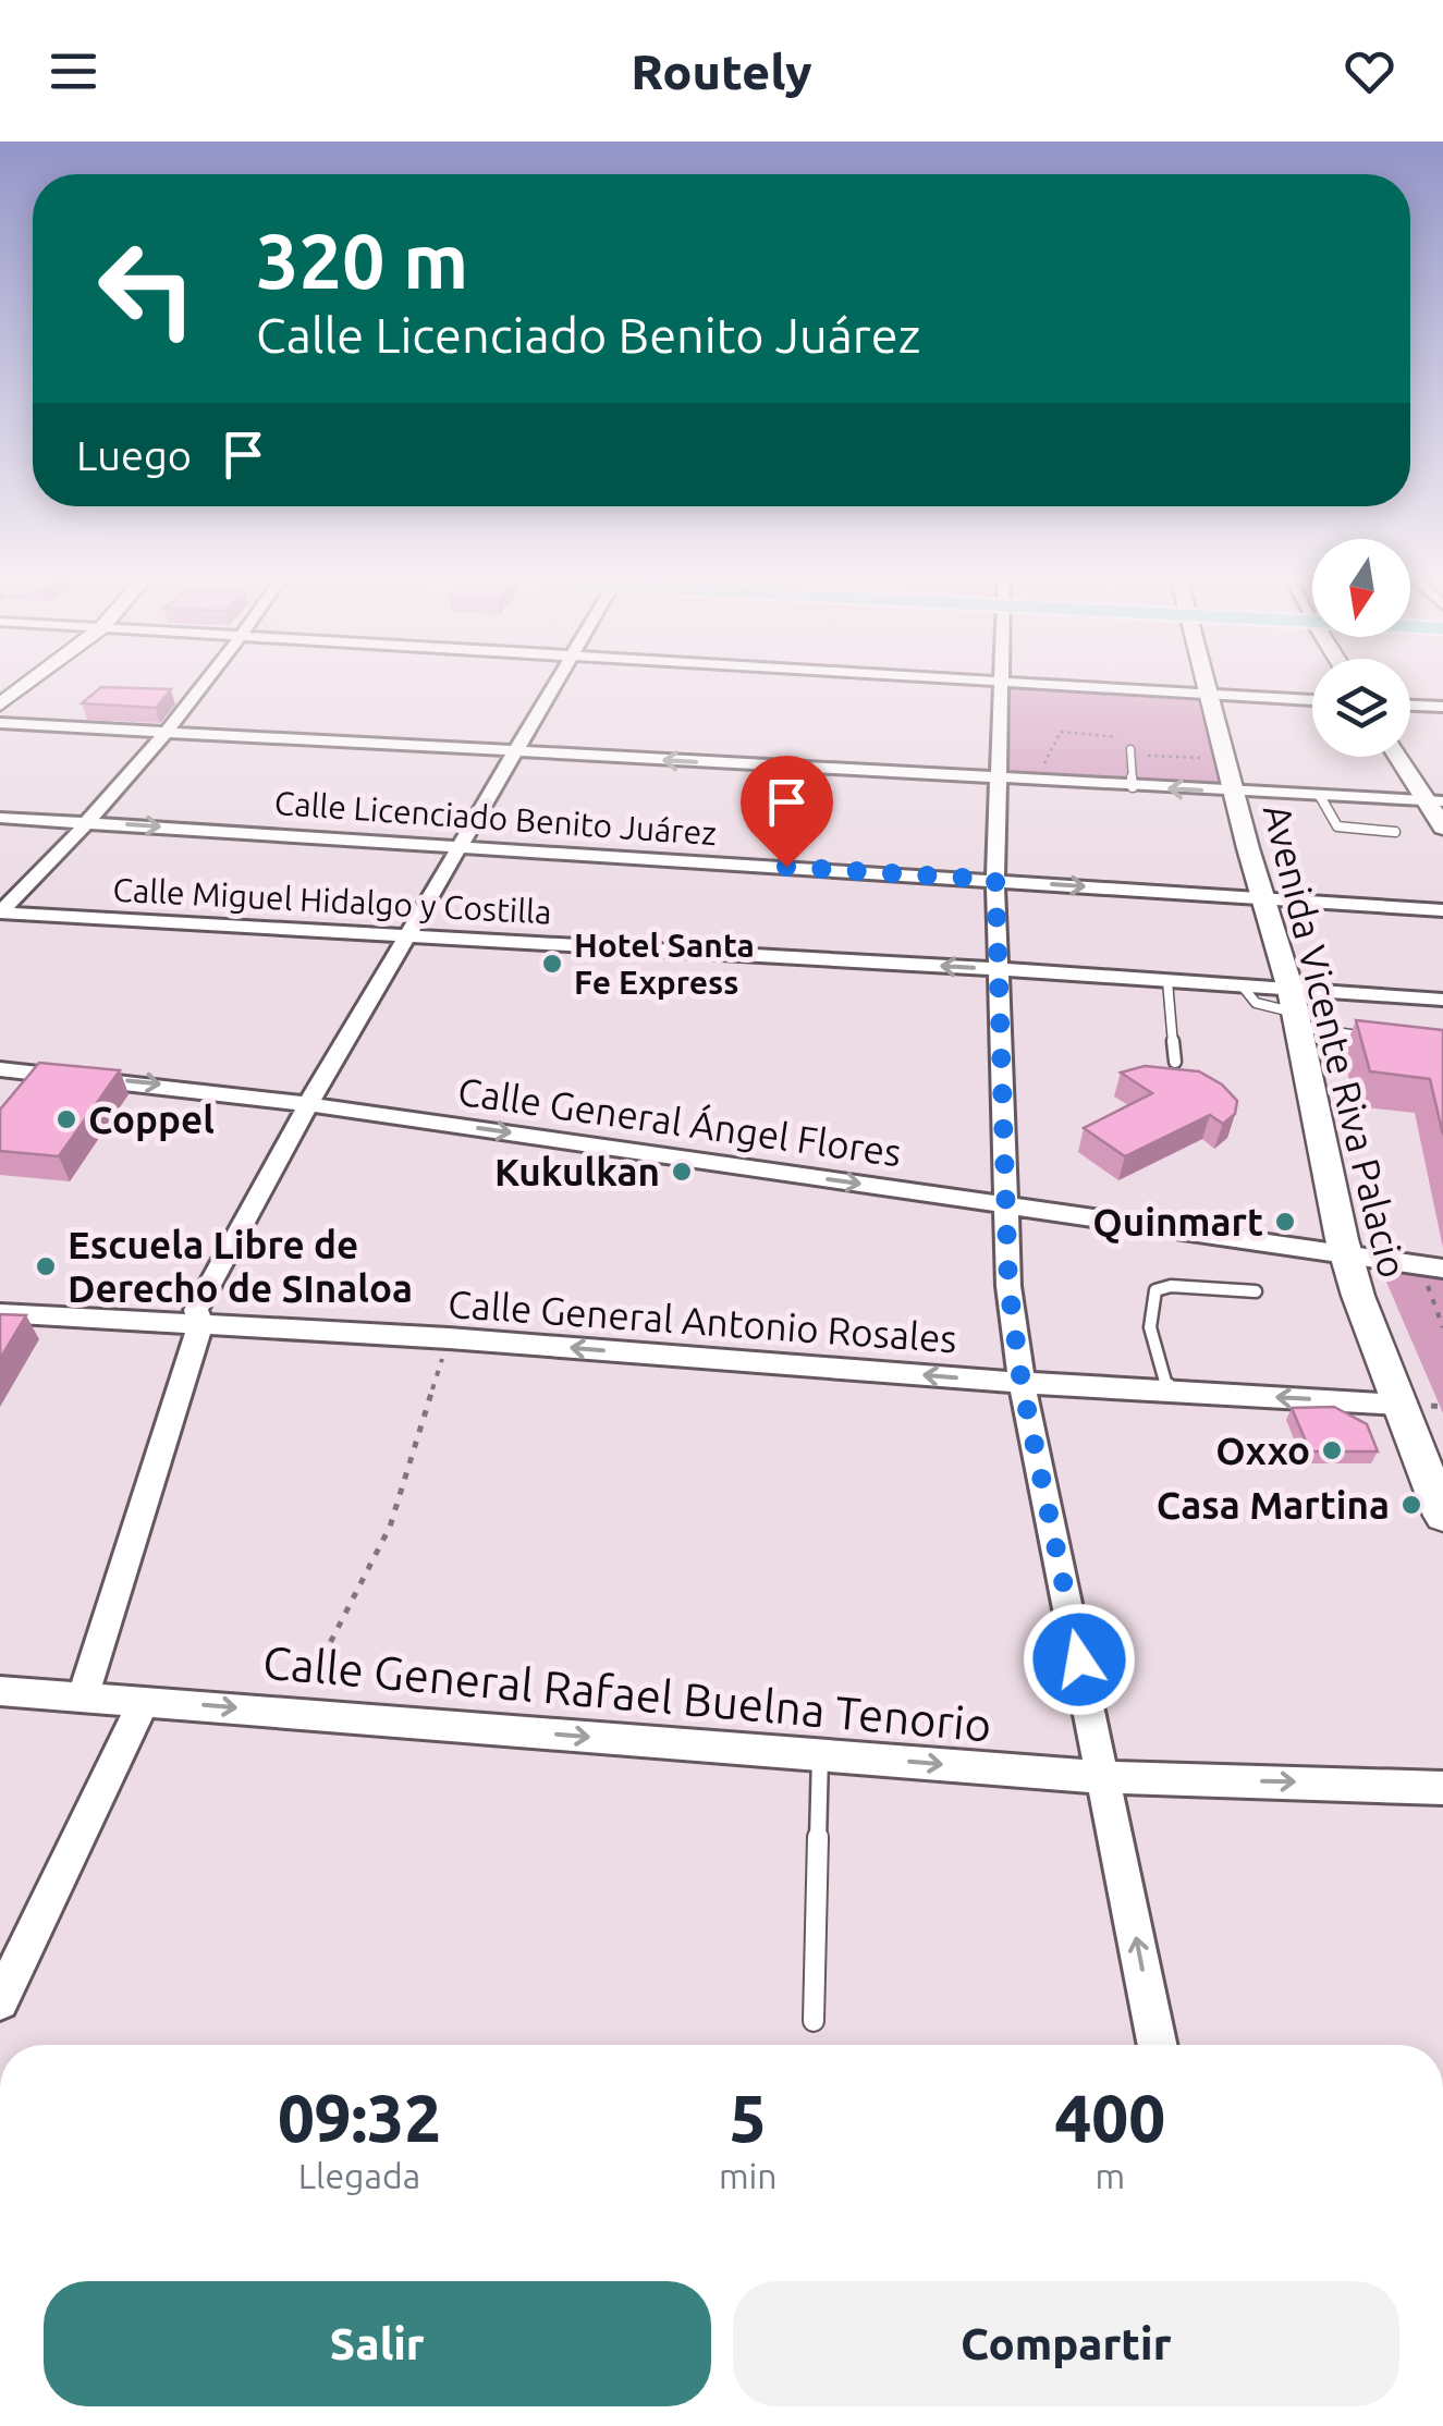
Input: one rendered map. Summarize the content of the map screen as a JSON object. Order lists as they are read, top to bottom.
{
  "streets": {
    "main road": ["Avenida Vicente Riva Palacio"],
    "street": [
      "Calle Licenciado Benito Juárez",
      "Calle Miguel Hidalgo y Costilla",
      "Calle General Ángel Flores",
      "Calle General Antonio Rosales",
      "Calle General Rafael Buelna Tenorio"
    ]
  },
  "crossings": [
    ["Calle Licenciado Benito Juárez", "Avenida Vicente Riva Palacio"],
    ["Calle Miguel Hidalgo y Costilla", "Avenida Vicente Riva Palacio"],
    ["Avenida Vicente Riva Palacio", "Calle General Ángel Flores"],
    ["Avenida Vicente Riva Palacio", "Calle General Antonio Rosales"]
  ],
  "one_way": ["Calle General Ángel Flores", "Calle General Antonio Rosales", "Calle General Rafael Buelna Tenorio"],
  "places": [
    "Hotel Santa Fe Express",
    "Coppel",
    "Kukulkan",
    "Quinmart",
    "Escuela Libre de Derecho de SInaloa",
    "Oxxo",
    "Casa Martina"
  ],
  "north": "bottom",
  "page": {
    "header": "Routely",
    "turn": ["320 m", "Calle Licenciado Benito Juárez"],
    "then": "Luego",
    "eta": [
      "09:32",
      "Llegada",
      "5",
      "min",
      "400",
      "m"
    ],
    "buttons": ["Salir", "Compartir"]
  }
}
